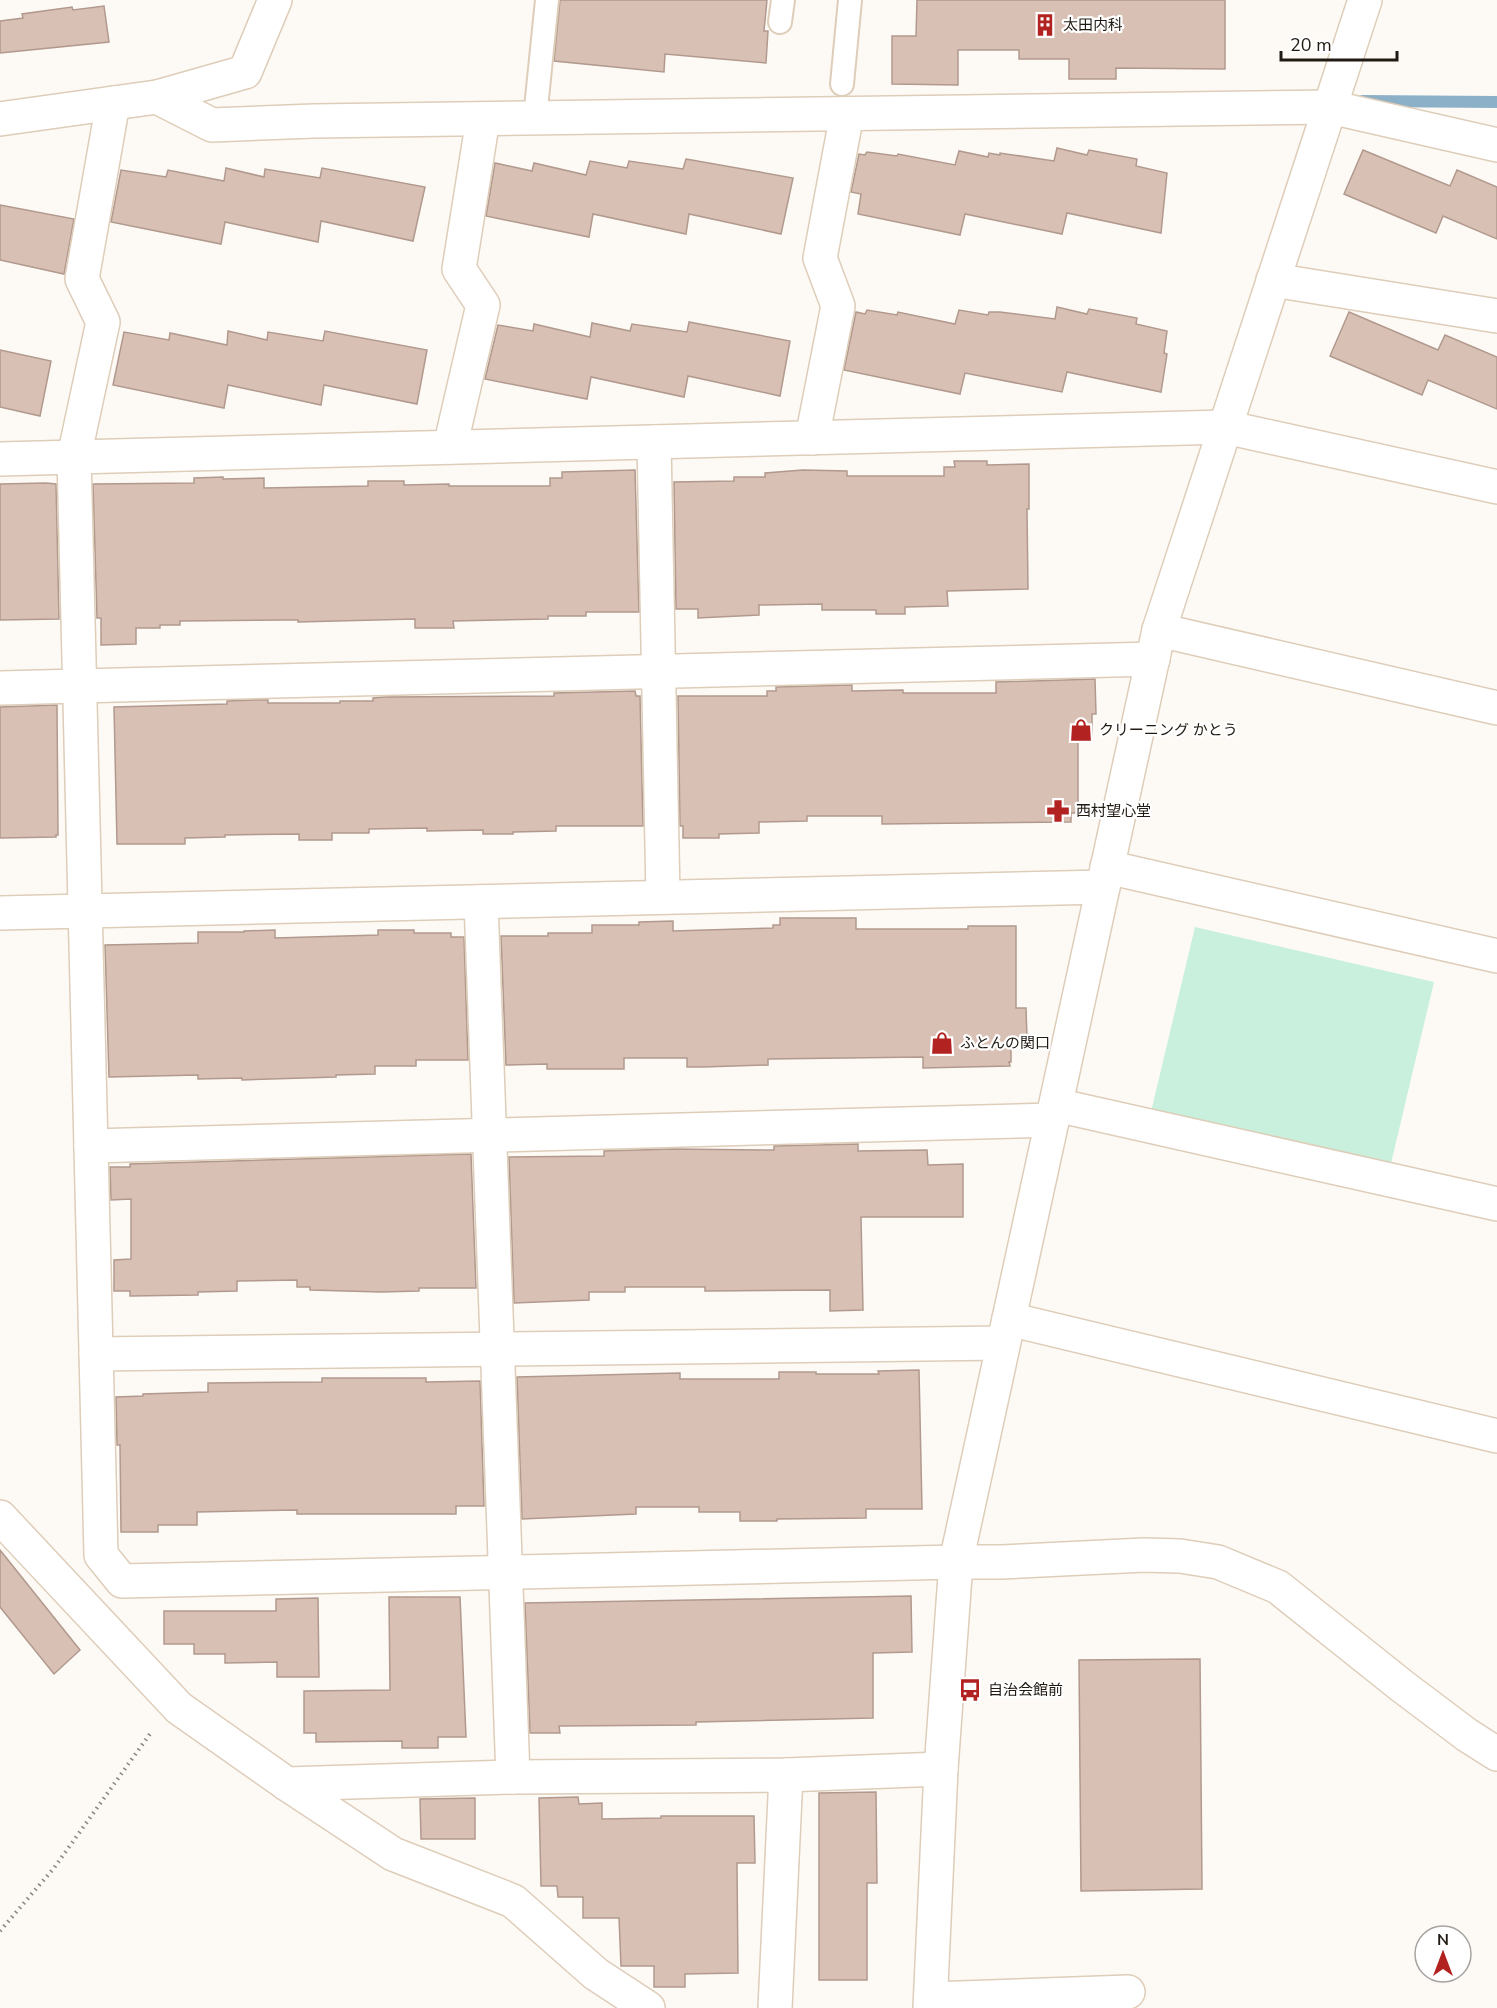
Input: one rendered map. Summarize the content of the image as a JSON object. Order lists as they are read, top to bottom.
{
  "places": {
    "building": ["太田内科"],
    "shop": ["クリーニング かとう", "ふとんの関口"],
    "pharmacy": ["西村望心堂"],
    "bus stop": ["自治会館前"]
  },
  "scale_bar": "20 m",
  "north": "top"
}
